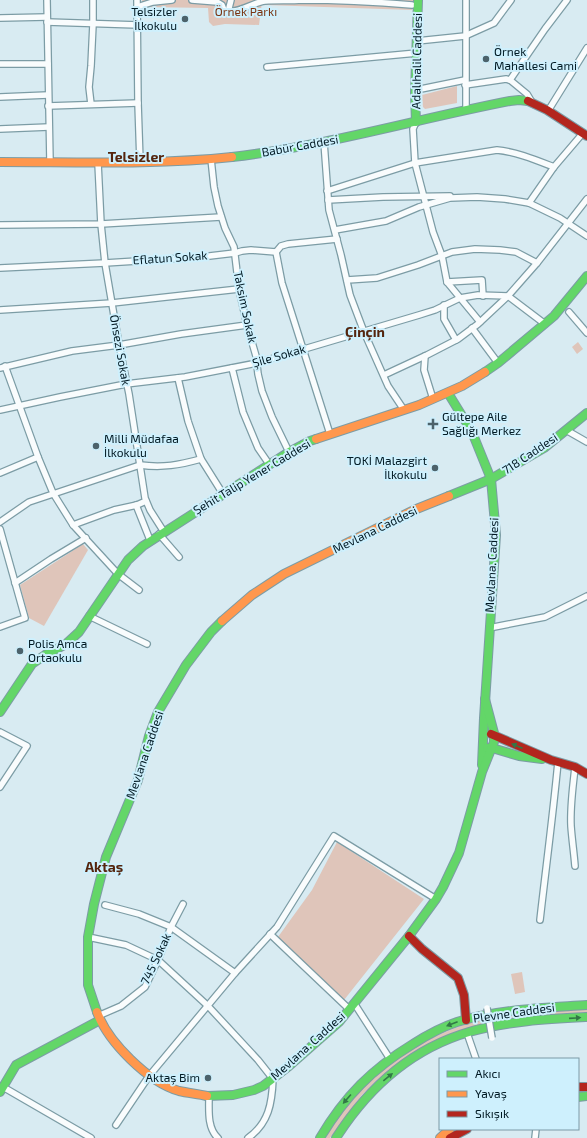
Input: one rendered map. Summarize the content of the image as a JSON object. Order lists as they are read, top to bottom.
{
  "streets": {
    "street": [
      "Adalıhalil Caddesi",
      "Babür Caddesi",
      "Eflatun Sokak",
      "Taksim Sokak",
      "Önsezi Sokak",
      "Şile Sokak",
      "718 Caddesi",
      "Şehit Talip Yener Caddesi",
      "Mevlana Caddesi",
      "Mevlana. Caddesi",
      "745 Sokak",
      "Plevne Caddesi"
    ]
  },
  "crossings": [
    ["Adalıhalil Caddesi", "Babür Caddesi"],
    ["Babür Caddesi", "Taksim Sokak"],
    ["Babür Caddesi", "Önsezi Sokak"],
    ["Eflatun Sokak", "Taksim Sokak"],
    ["Eflatun Sokak", "Önsezi Sokak"],
    ["Taksim Sokak", "Şile Sokak"],
    ["Taksim Sokak", "Şehit Talip Yener Caddesi"],
    ["Önsezi Sokak", "Şile Sokak"],
    ["Önsezi Sokak", "Şehit Talip Yener Caddesi"],
    ["718 Caddesi", "Mevlana Caddesi"],
    ["718 Caddesi", "Mevlana. Caddesi"],
    ["Şehit Talip Yener Caddesi", "Mevlana. Caddesi"],
    ["Mevlana Caddesi", "Mevlana. Caddesi"],
    ["Mevlana Caddesi", "745 Sokak"],
    ["Mevlana. Caddesi", "745 Sokak"]
  ],
  "districts": ["Telsizler", "Çinçin", "Aktaş"],
  "parks": ["Örnek Parkı"],
  "places": {
    "other": [
      "Telsizler İlkokulu",
      "Örnek Mahallesi Cami",
      "Milli Müdafaa İlkokulu",
      "TOKİ Malazgirt İlkokulu",
      "Polis Amca Ortaokulu",
      "Aktaş Bim"
    ],
    "health": ["Gültepe Aile Sağlığı Merkez"]
  },
  "legend": ["Akıcı", "Yavaş", "Sıkışık"]
}
